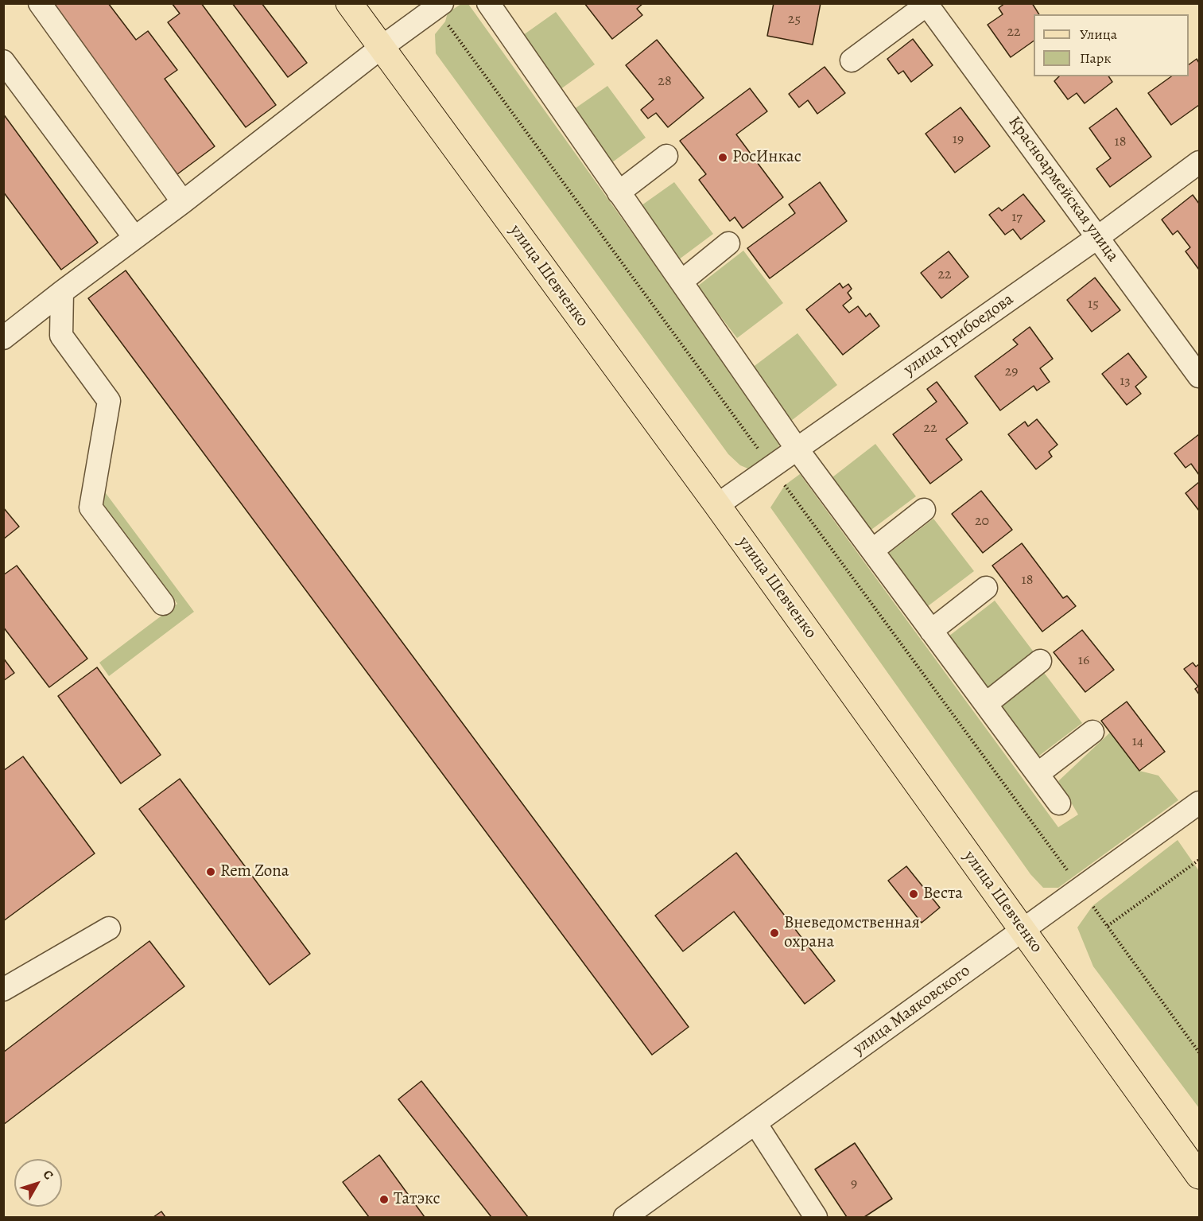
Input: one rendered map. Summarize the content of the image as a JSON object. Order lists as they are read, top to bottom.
{
  "streets": {
    "main road": ["улица Шевченко"],
    "street": ["Красноармейская улица", "улица Грибоедова", "улица Маяковского"]
  },
  "crossings": [
    ["Красноармейская улица", "улица Грибоедова"],
    ["улица Шевченко", "улица Грибоедова"],
    ["улица Шевченко", "улица Маяковского"]
  ],
  "places": [
    "РосИнкас",
    "Rem Zona",
    "Веста",
    "Вневедомственная охрана",
    "Татэкс"
  ],
  "house_numbers": [
    "25",
    "22",
    "28",
    "19",
    "18",
    "17",
    "22",
    "15",
    "29",
    "13",
    "22",
    "20",
    "18",
    "16",
    "14",
    "9"
  ],
  "legend": ["Улица", "Парк"],
  "north": "top right"
}
